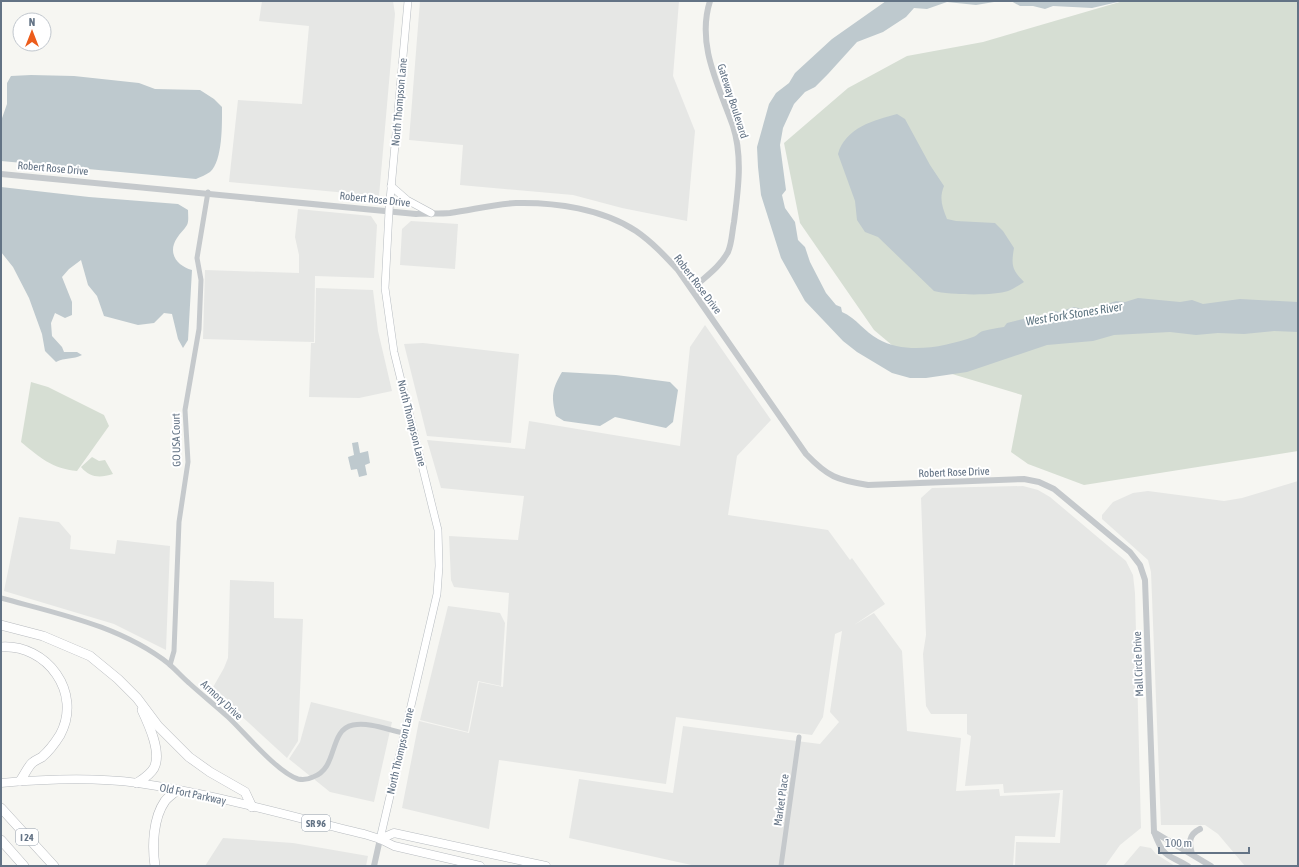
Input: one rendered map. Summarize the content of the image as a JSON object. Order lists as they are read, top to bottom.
{
  "streets": {
    "highway": ["I 24"],
    "main road": ["North Thompson Lane", "Old Fort Parkway", "SR 96"],
    "street": [
      "Gateway Boulevard",
      "Robert Rose Drive",
      "GO USA Court",
      "Mall Circle Drive",
      "Armory Drive",
      "Market Place"
    ]
  },
  "crossings": [
    ["Gateway Boulevard", "Robert Rose Drive"],
    ["North Thompson Lane", "Robert Rose Drive"],
    ["North Thompson Lane", "Armory Drive"],
    ["North Thompson Lane", "Old Fort Parkway"],
    ["Robert Rose Drive", "GO USA Court"],
    ["Robert Rose Drive", "Mall Circle Drive"],
    ["GO USA Court", "Armory Drive"]
  ],
  "water": ["West Fork Stones River"],
  "scale_bar": "100 m",
  "north": "top"
}
